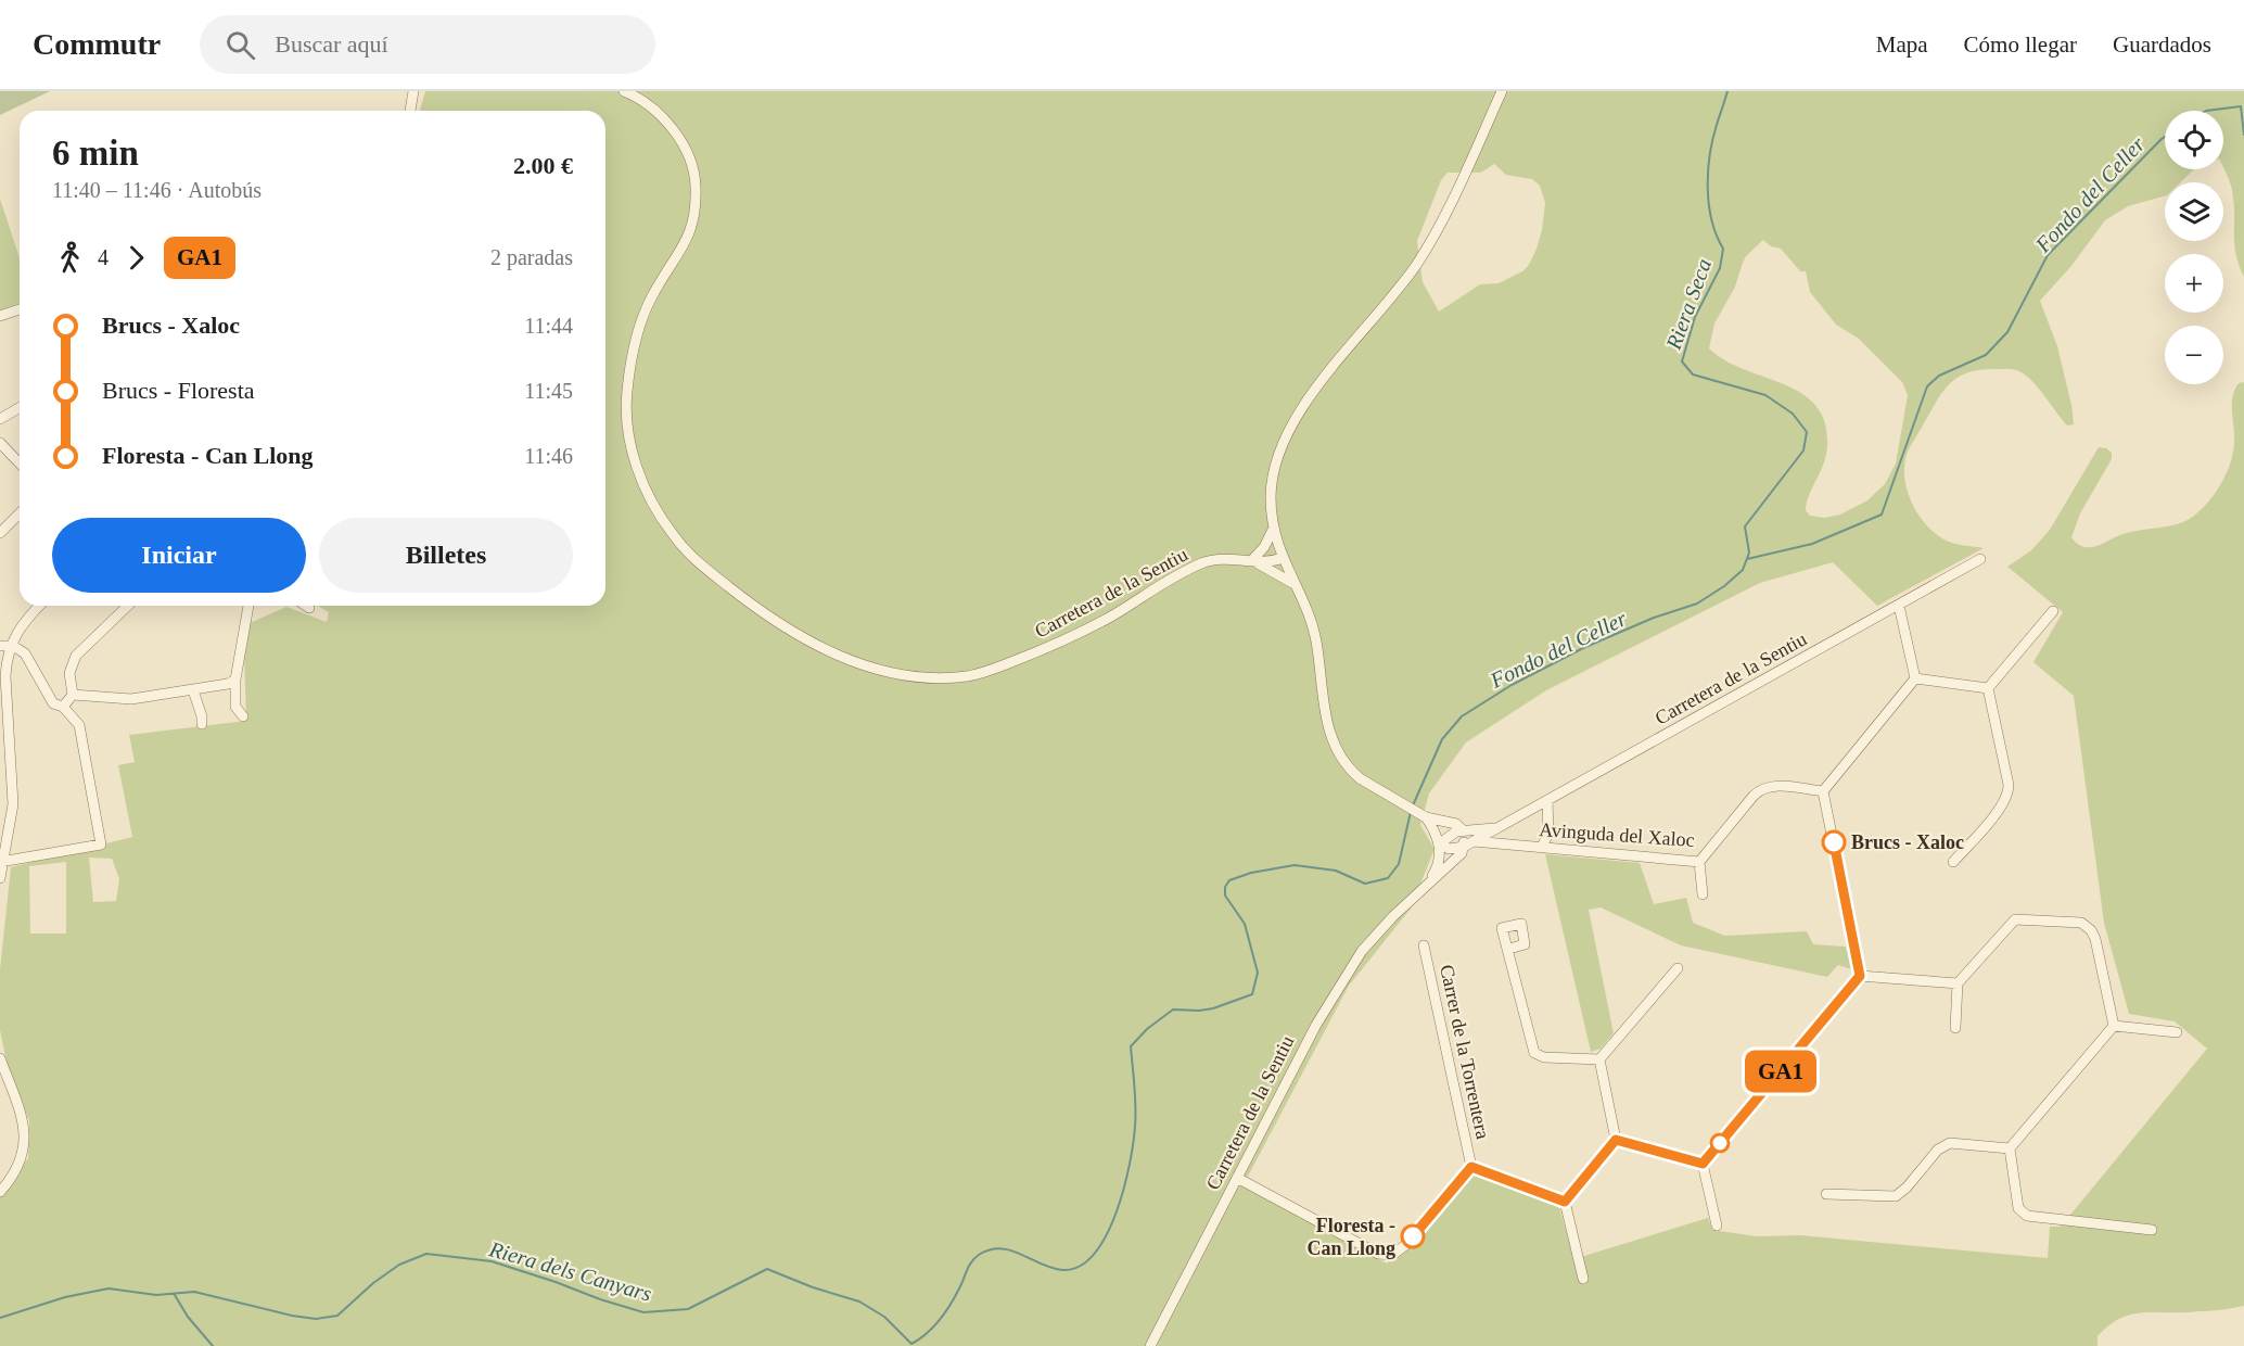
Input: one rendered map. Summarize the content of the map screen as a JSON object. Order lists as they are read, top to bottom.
{
  "streets": {
    "street": ["Carretera de la Sentiu", "Avinguda del Xaloc", "Carrer de la Torrentera"]
  },
  "crossings": [
    ["Carretera de la Sentiu", "Avinguda del Xaloc"]
  ],
  "water": ["Fondo del Celler", "Riera Seca", "Riera dels Canyars"],
  "places": ["Brucs - Xaloc", "Floresta - Can Llong"],
  "lines": ["bus line GA1"],
  "page": {
    "header": "Commutr",
    "search": "Buscar aquí",
    "nav": ["Mapa", "Cómo llegar", "Guardados"],
    "on_map": "GA1",
    "map_buttons": ["+", "−"],
    "heading": ["6 min", "11:40 – 11:46 · Autobús", "2.00 €"],
    "legs": ["4", "GA1", "2 paradas"],
    "list": [
      {
        "name": "Brucs - Xaloc",
        "value": "11:44"
      },
      {
        "name": "Brucs - Floresta",
        "value": "11:45"
      },
      {
        "name": "Floresta - Can Llong",
        "value": "11:46"
      }
    ],
    "buttons": ["Iniciar", "Billetes"]
  }
}
